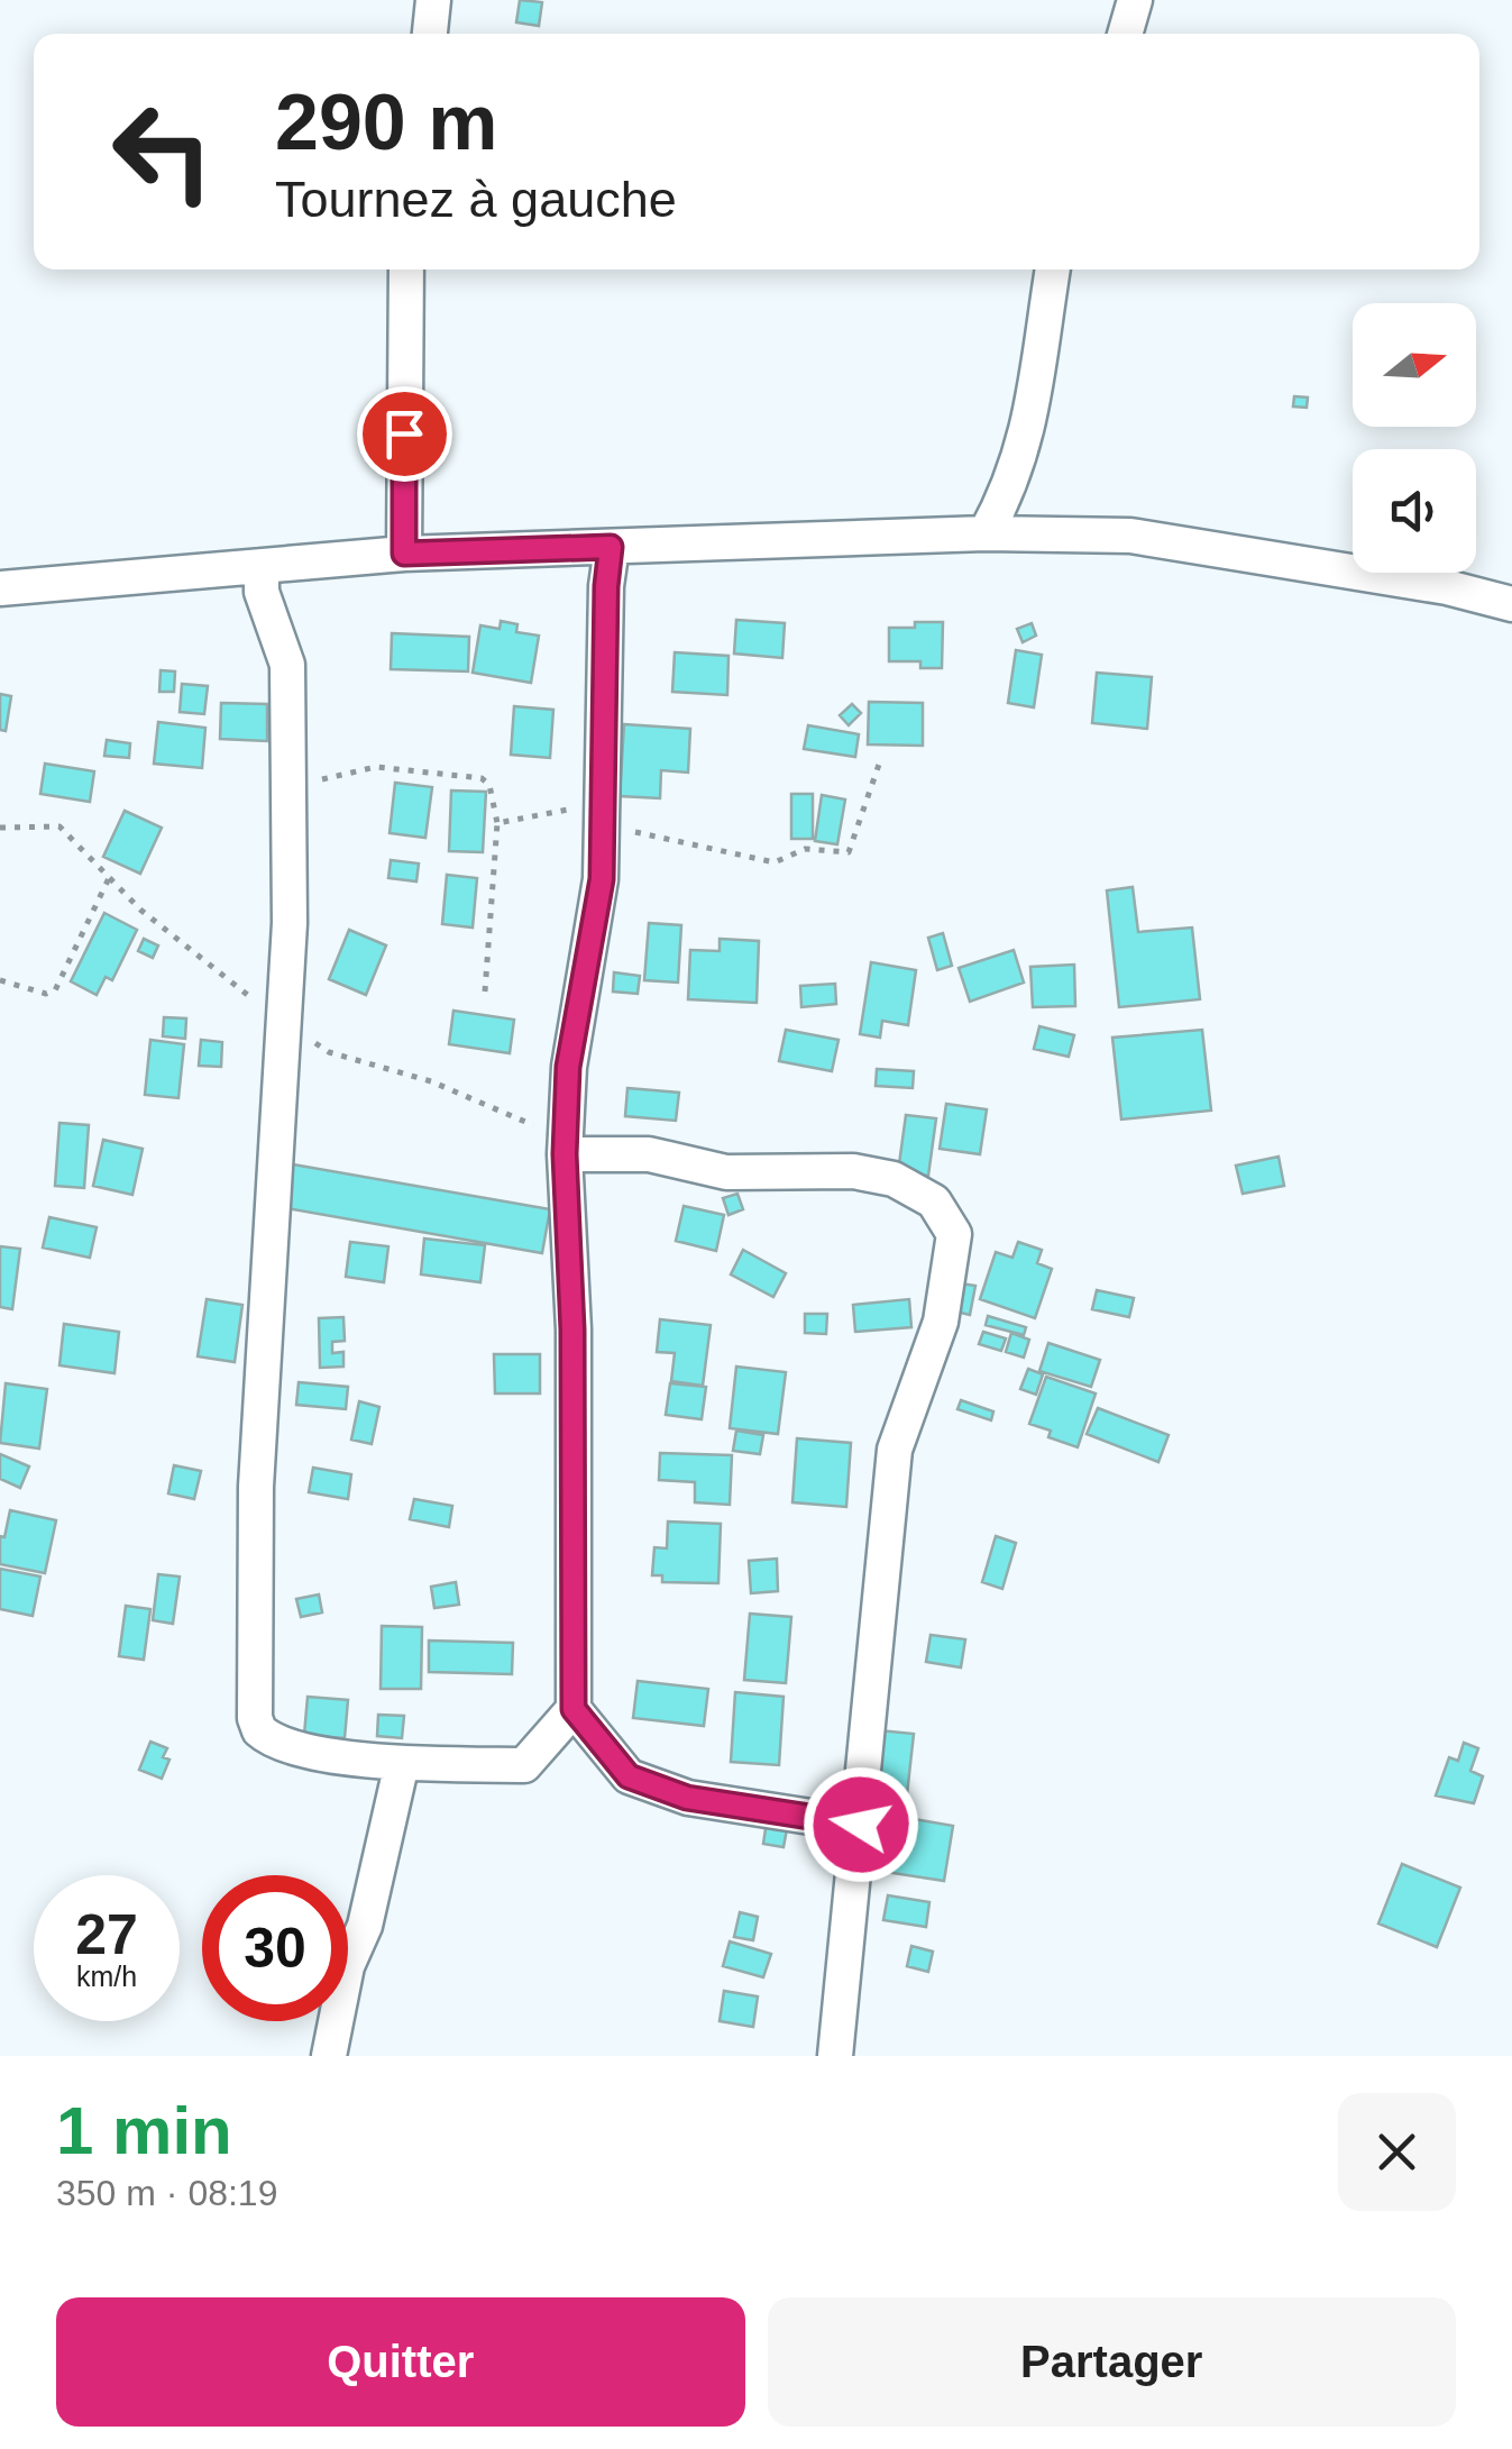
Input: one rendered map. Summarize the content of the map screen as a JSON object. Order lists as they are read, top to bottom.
{
  "north": "right",
  "page": {
    "turn": ["290 m", "Tournez à gauche"],
    "speed": "27 km/h",
    "limit": "30",
    "heading": ["1 min", "350 m · 08:19"],
    "buttons": ["Quitter", "Partager"]
  }
}
